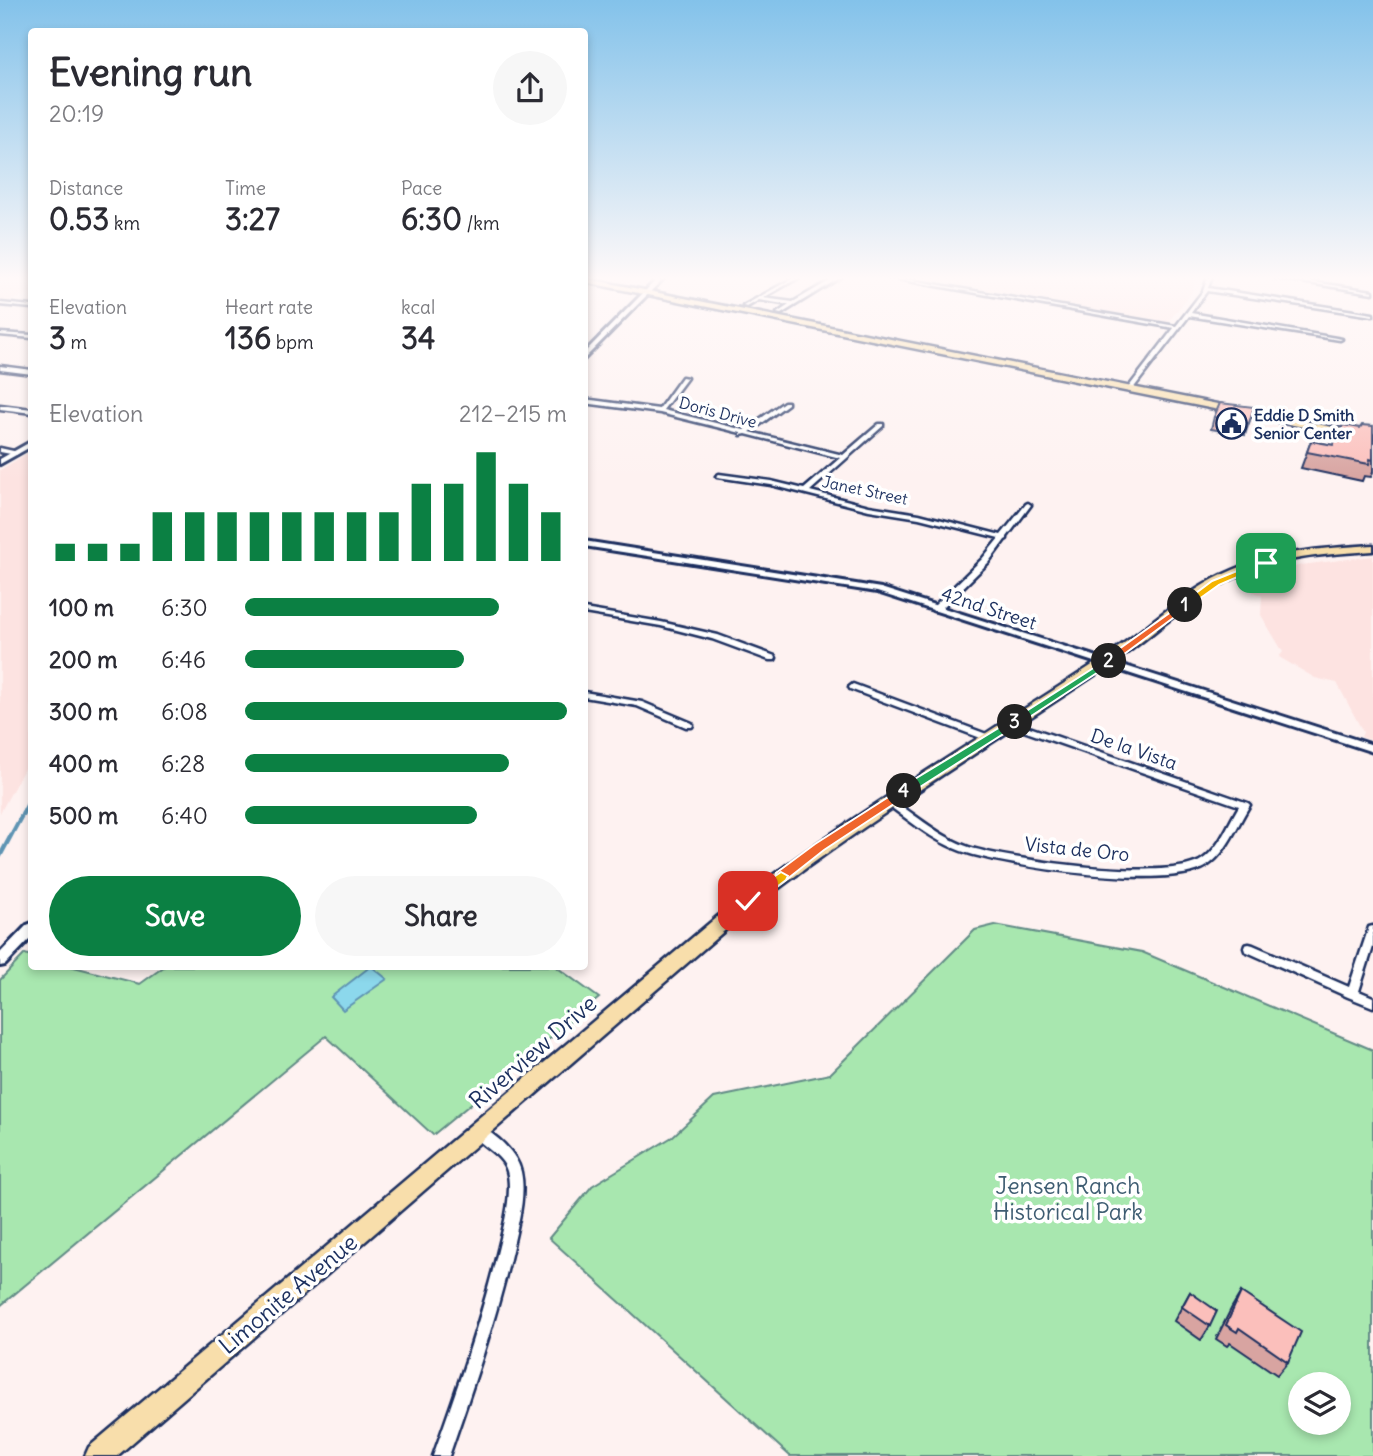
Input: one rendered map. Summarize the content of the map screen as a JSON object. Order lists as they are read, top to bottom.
{
  "streets": {
    "main road": ["Riverview Drive", "Limonite Avenue"],
    "street": [
      "Doris Drive",
      "Janet Street",
      "42nd Street",
      "De la Vista",
      "Vista de Oro"
    ]
  },
  "crossings": [
    ["42nd Street", "Riverview Drive"],
    ["De la Vista", "Vista de Oro"],
    ["De la Vista", "Riverview Drive"],
    ["Vista de Oro", "Riverview Drive"],
    ["Riverview Drive", "Limonite Avenue"]
  ],
  "parks": ["Jensen Ranch Historical Park"],
  "places": {
    "public building": ["Eddie D Smith Senior Center"]
  },
  "page": {
    "heading": ["Evening run", "20:19"],
    "stats": [
      ["Distance", "0.53 km"],
      ["Time", "3:27"],
      ["Pace", "6:30 /km"],
      ["Elevation", "3 m"],
      ["Heart rate", "136 bpm"],
      ["kcal", "34"]
    ],
    "chart": ["Elevation", "212–215 m"],
    "list": [
      {
        "name": "100 m",
        "note": "6:30"
      },
      {
        "name": "200 m",
        "note": "6:46"
      },
      {
        "name": "300 m",
        "note": "6:08"
      },
      {
        "name": "400 m",
        "note": "6:28"
      },
      {
        "name": "500 m",
        "note": "6:40"
      }
    ],
    "pins": [
      "1",
      "2",
      "3",
      "4"
    ],
    "buttons": ["Save", "Share"]
  }
}
